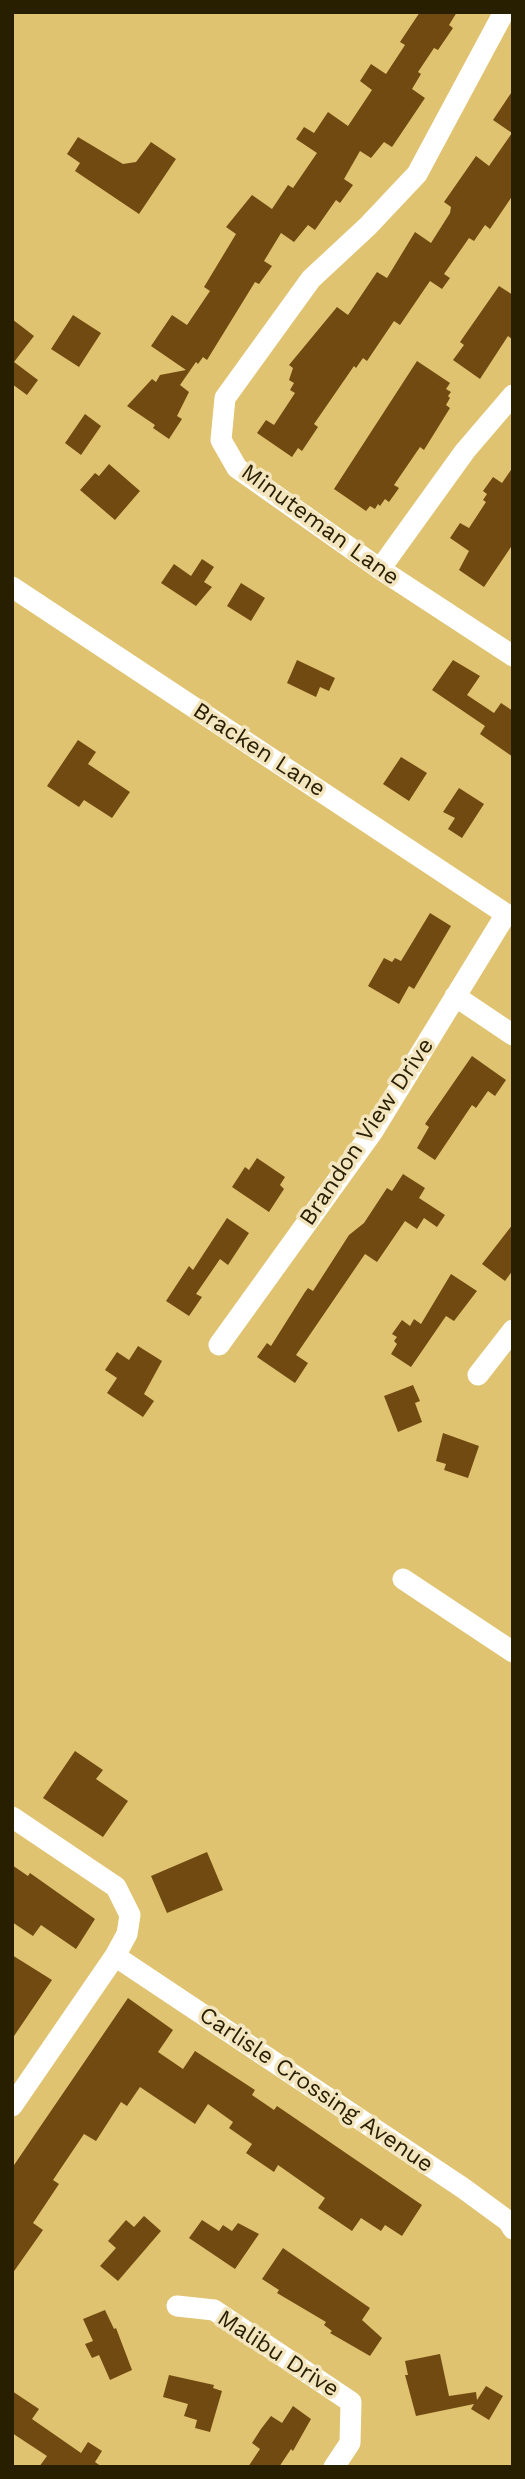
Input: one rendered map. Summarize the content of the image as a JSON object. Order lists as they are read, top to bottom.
{
  "streets": {
    "street": [
      "Minuteman Lane",
      "Bracken Lane",
      "Brandon View Drive",
      "Carlisle Crossing Avenue",
      "Malibu Drive"
    ]
  },
  "crossings": [
    ["Bracken Lane", "Brandon View Drive"]
  ]
}
